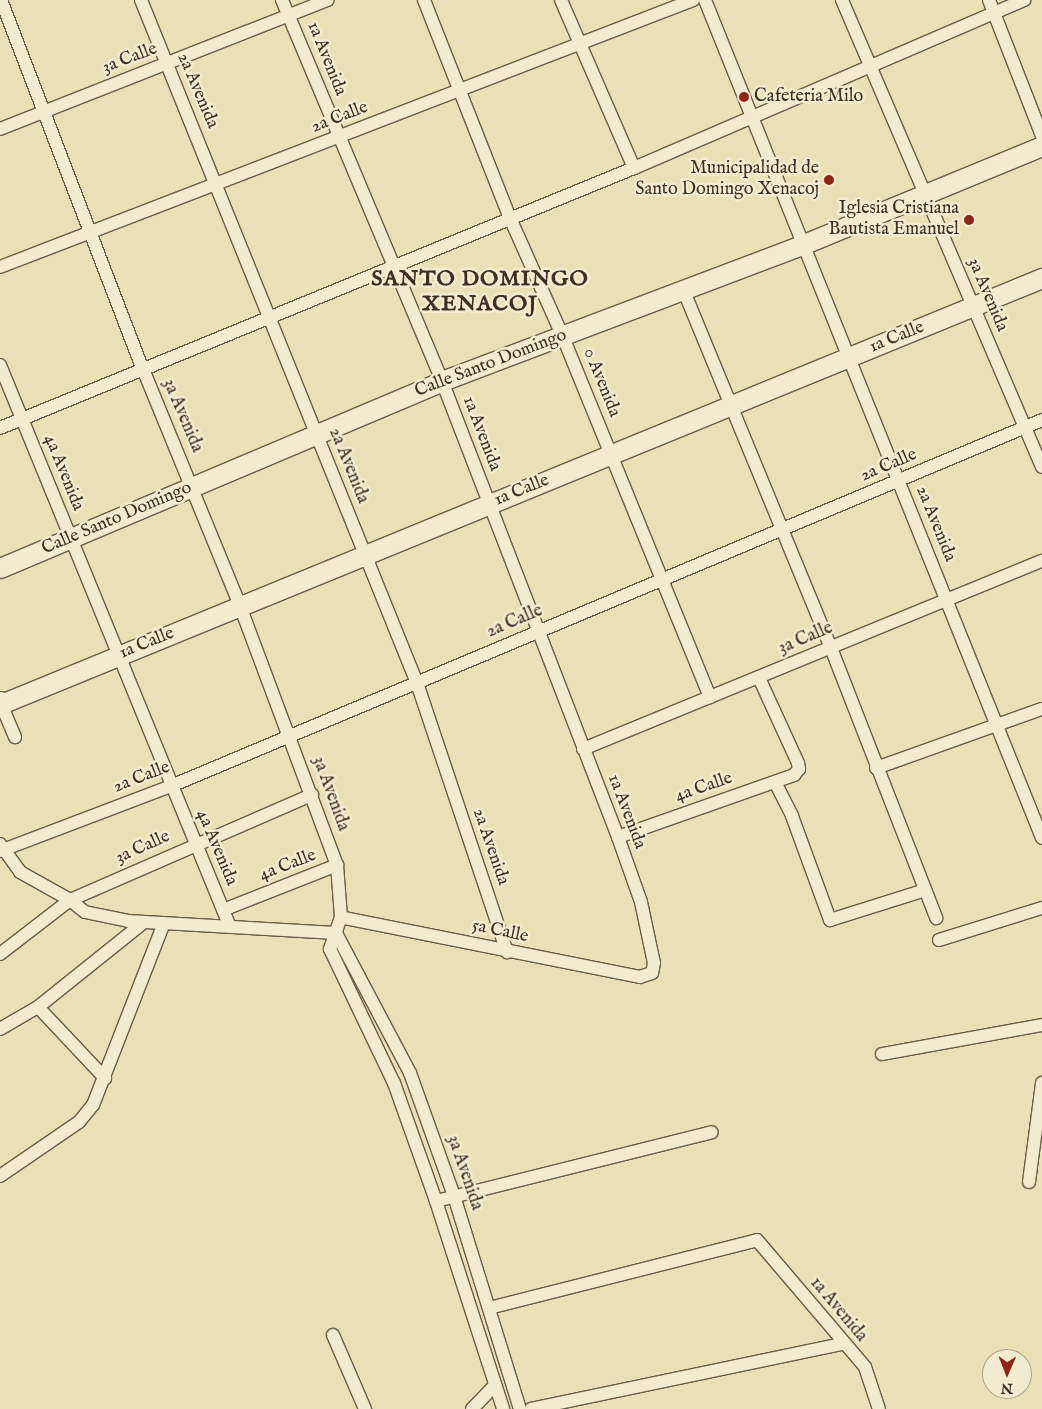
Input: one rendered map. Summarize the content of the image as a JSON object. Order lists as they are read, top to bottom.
{
  "streets": {
    "main road": ["1a Calle", "Calle Santo Domingo"],
    "street": [
      "3a Calle",
      "1a Avenida",
      "2a Avenida",
      "2a Calle",
      "3a Avenida",
      "0 Avenida",
      "4a Avenida",
      "4a Calle",
      "5a Calle"
    ]
  },
  "crossings": [
    ["3a Calle", "1a Avenida"],
    ["3a Calle", "2a Avenida"],
    ["3a Calle", "3a Avenida"],
    ["3a Calle", "0 Avenida"],
    ["3a Calle", "4a Avenida"],
    ["3a Calle", "4a Calle"],
    ["1a Avenida", "2a Calle"],
    ["1a Avenida", "3a Avenida"],
    ["1a Avenida", "1a Calle"],
    ["1a Avenida", "Calle Santo Domingo"],
    ["1a Avenida", "4a Calle"],
    ["1a Avenida", "5a Calle"],
    ["2a Avenida", "2a Calle"],
    ["2a Avenida", "1a Calle"],
    ["2a Avenida", "Calle Santo Domingo"],
    ["2a Avenida", "5a Calle"],
    ["2a Calle", "3a Avenida"],
    ["2a Calle", "0 Avenida"],
    ["2a Calle", "4a Avenida"],
    ["3a Avenida", "1a Calle"],
    ["3a Avenida", "Calle Santo Domingo"],
    ["3a Avenida", "4a Calle"],
    ["3a Avenida", "5a Calle"],
    ["1a Calle", "0 Avenida"],
    ["1a Calle", "4a Avenida"],
    ["Calle Santo Domingo", "0 Avenida"],
    ["Calle Santo Domingo", "4a Avenida"],
    ["4a Avenida", "4a Calle"]
  ],
  "districts": ["SANTO DOMINGO XENACOJ"],
  "places": ["Cafeteria Milo", "Municipalidad de Santo Domingo Xenacoj", "Iglesia Cristiana Bautista Emanuel"],
  "north": "bottom"
}
